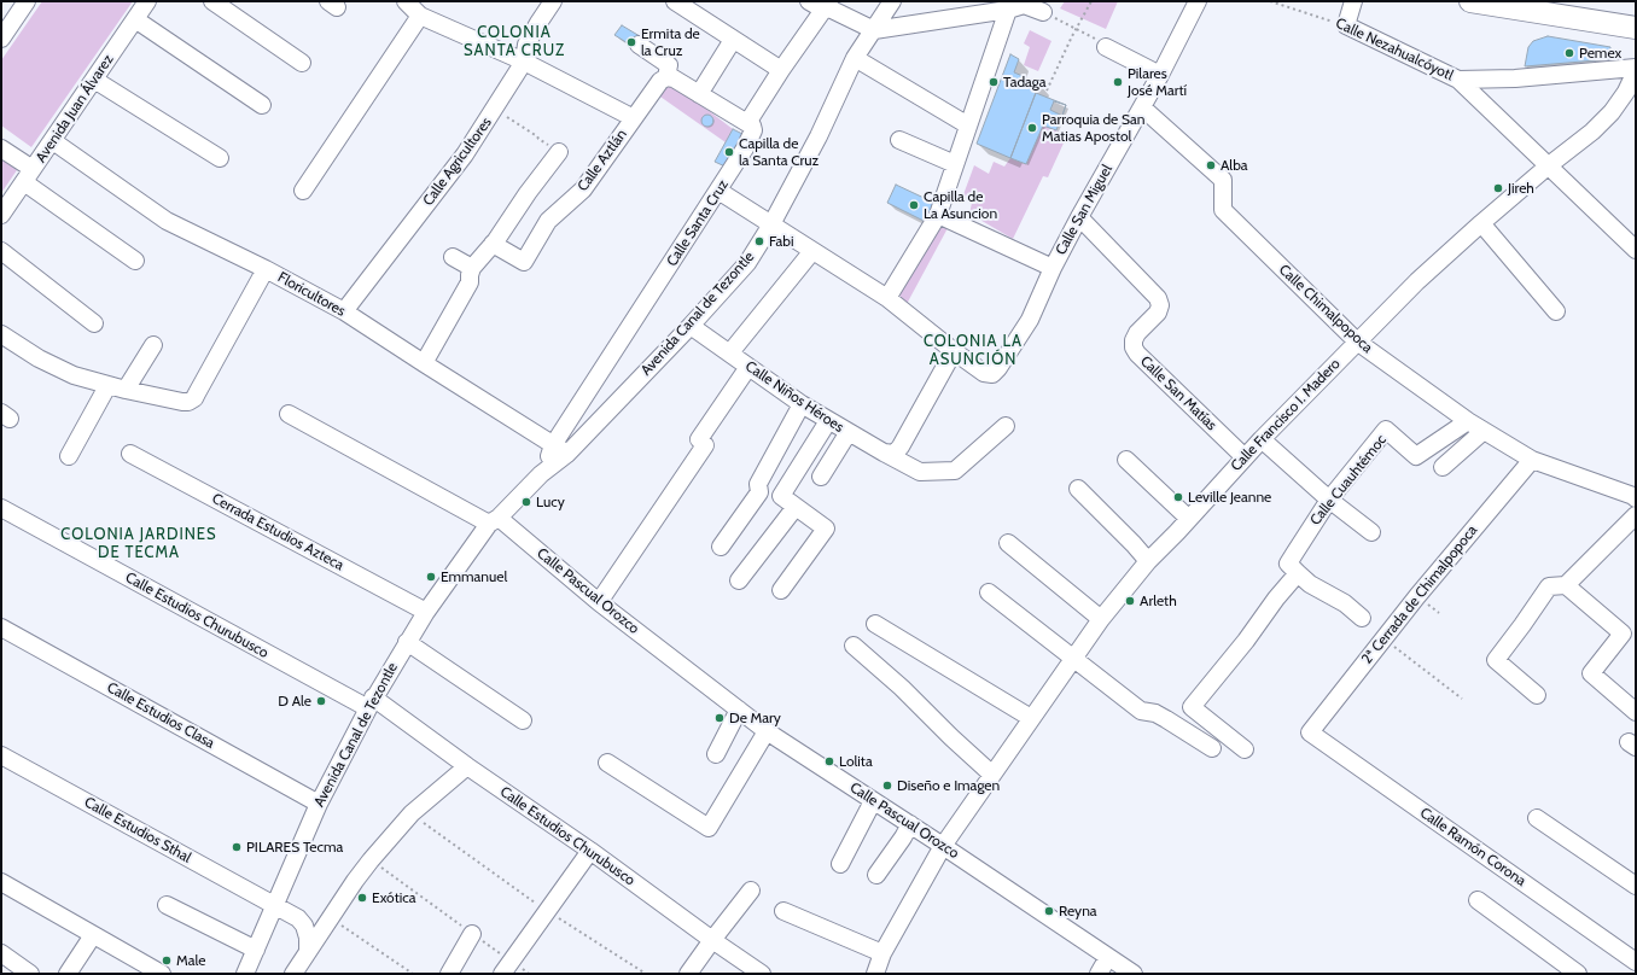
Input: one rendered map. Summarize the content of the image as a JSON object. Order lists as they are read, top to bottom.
{
  "streets": {
    "street": [
      "Calle Nezahualcóyotl",
      "Avenida Juan Álvarez",
      "Calle Aztlán",
      "Calle Agricultores",
      "Calle San Miguel",
      "Calle Santa Cruz",
      "Floricultores",
      "Calle Chimalpopoca",
      "Avenida Canal de Tezontle",
      "Calle San Matías",
      "Calle Niños Héroes",
      "Calle Francisco I. Madero",
      "Calle Cuauhtémoc",
      "Cerrada Estudios Azteca",
      "Calle Pascual Orozco",
      "2ª Cerrada de Chimalpopoca",
      "Calle Estudios Churubusco",
      "Calle Estudios Clasa",
      "Calle Estudios Sthal",
      "Calle Ramón Corona"
    ]
  },
  "crossings": [
    ["Calle Nezahualcóyotl", "Calle Francisco I. Madero"],
    ["Avenida Juan Álvarez", "Floricultores"],
    ["Calle Agricultores", "Floricultores"],
    ["Calle San Miguel", "Calle Chimalpopoca"],
    ["Calle San Miguel", "Calle San Matías"],
    ["Calle Santa Cruz", "Floricultores"],
    ["Calle Santa Cruz", "Avenida Canal de Tezontle"],
    ["Floricultores", "Avenida Canal de Tezontle"],
    ["Calle Chimalpopoca", "Calle Francisco I. Madero"],
    ["Calle Chimalpopoca", "Calle Cuauhtémoc"],
    ["Calle Chimalpopoca", "2ª Cerrada de Chimalpopoca"],
    ["Avenida Canal de Tezontle", "Calle Niños Héroes"],
    ["Avenida Canal de Tezontle", "Cerrada Estudios Azteca"],
    ["Avenida Canal de Tezontle", "Calle Pascual Orozco"],
    ["Avenida Canal de Tezontle", "Calle Estudios Churubusco"],
    ["Avenida Canal de Tezontle", "Calle Estudios Clasa"],
    ["Avenida Canal de Tezontle", "Calle Estudios Sthal"],
    ["Calle San Matías", "Calle Francisco I. Madero"],
    ["Calle Francisco I. Madero", "Calle Pascual Orozco"],
    ["2ª Cerrada de Chimalpopoca", "Calle Ramón Corona"]
  ],
  "districts": ["COLONIA SANTA CRUZ", "COLONIA LA ASUNCIÓN", "COLONIA JARDINES DE TECMA"],
  "places": [
    "Ermita de la Cruz",
    "Pemex",
    "Tadaga",
    "Pilares José Martí",
    "Parroquia de San Matias Apostol",
    "Capilla de la Santa Cruz",
    "Alba",
    "Jireh",
    "Capilla de La Asuncion",
    "Fabi",
    "Leville Jeanne",
    "Lucy",
    "Emmanuel",
    "Arleth",
    "D Ale",
    "De Mary",
    "Lolita",
    "Diseño e Imagen",
    "PILARES Tecma",
    "Exótica",
    "Reyna",
    "Male"
  ]
}
